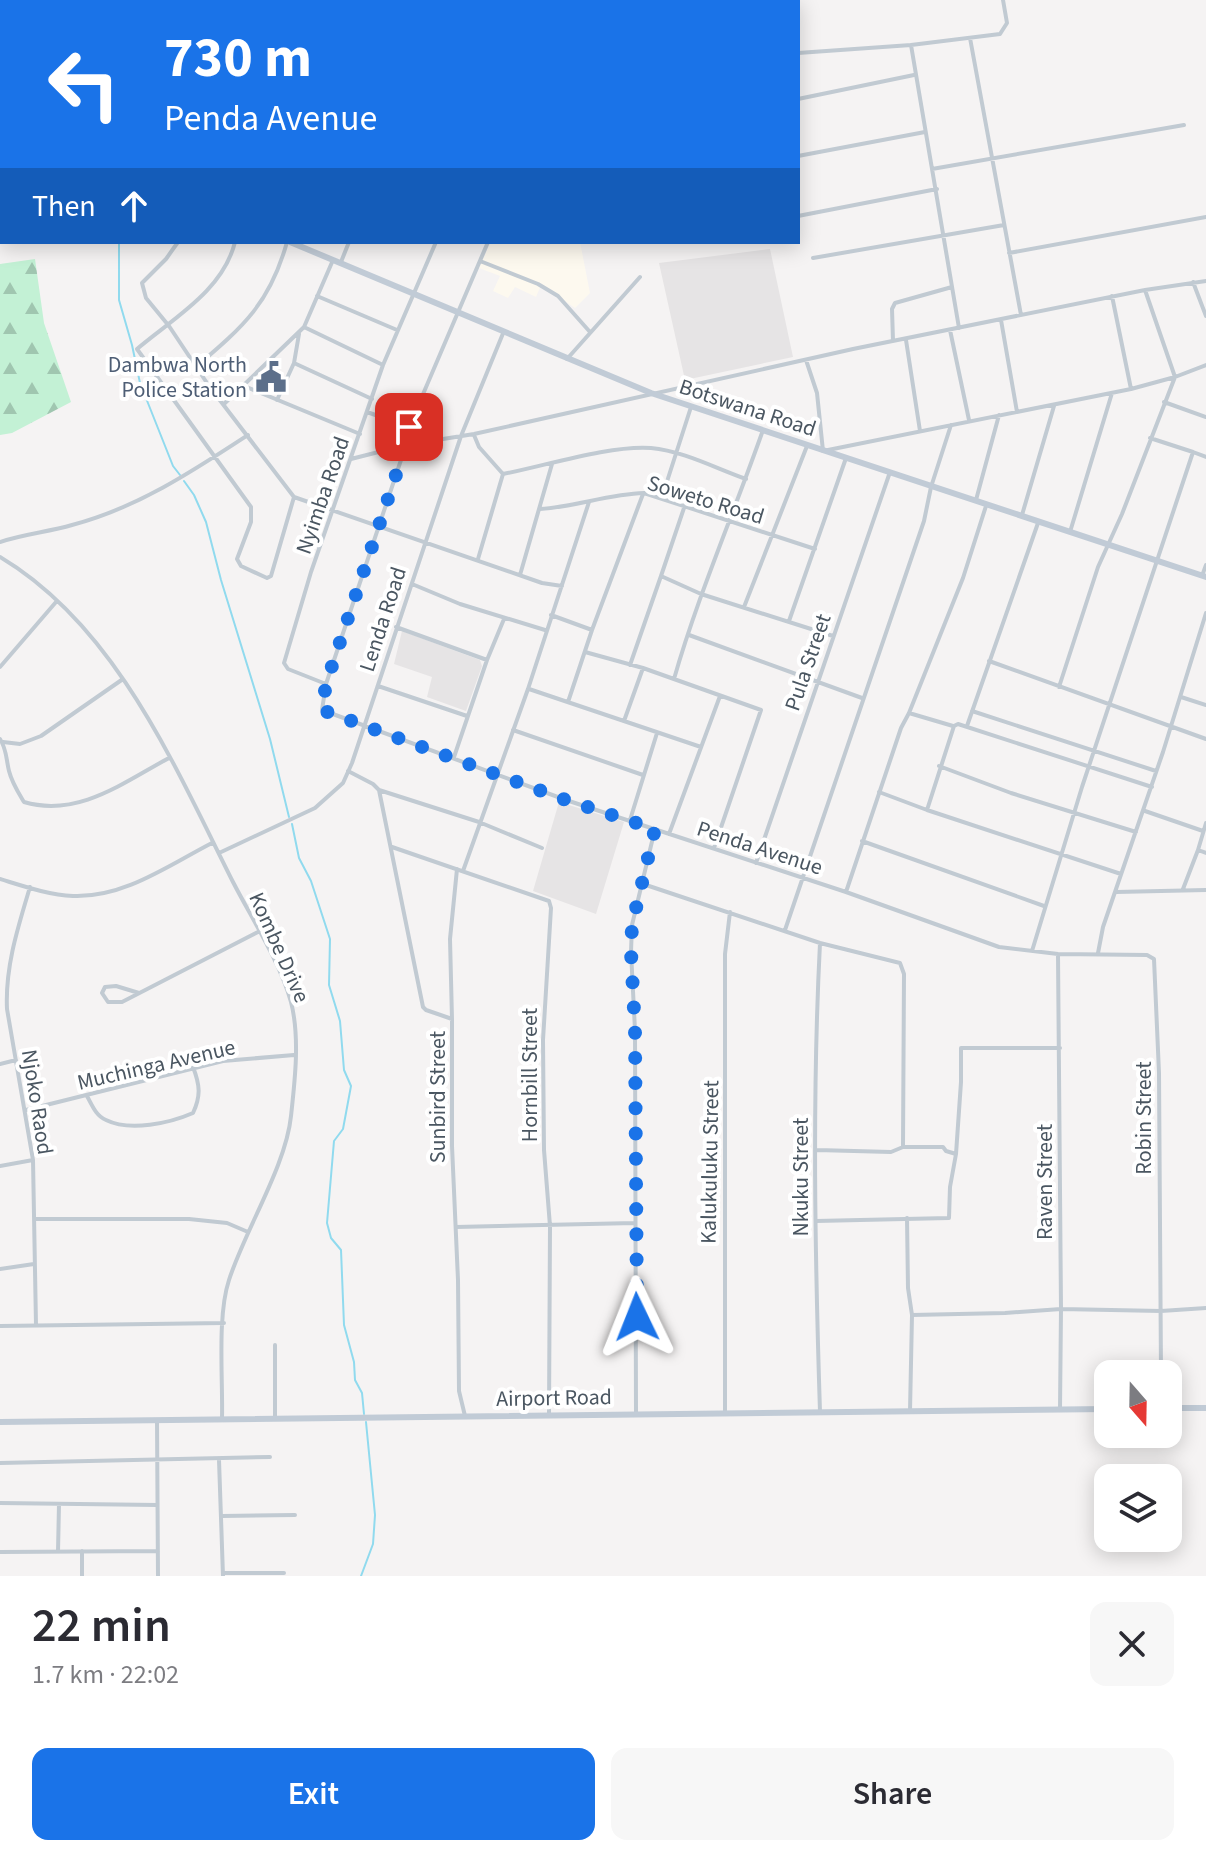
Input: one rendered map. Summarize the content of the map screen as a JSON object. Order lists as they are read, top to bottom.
{
  "streets": {
    "street": [
      "Botswana Road",
      "Nyimba Road",
      "Soweto Road",
      "Lenda Road",
      "Pula Street",
      "Penda Avenue",
      "Kombe Drive",
      "Muchinga Avenue",
      "Hornbill Street",
      "Sunbird Street",
      "Njoko Raod",
      "Robin Street",
      "Kalukuluku Street",
      "Nkuku Street",
      "Raven Street",
      "Airport Road"
    ]
  },
  "crossings": [
    ["Botswana Road", "Nyimba Road"],
    ["Botswana Road", "Lenda Road"],
    ["Botswana Road", "Pula Street"],
    ["Nyimba Road", "Penda Avenue"],
    ["Lenda Road", "Penda Avenue"],
    ["Lenda Road", "Kombe Drive"],
    ["Pula Street", "Penda Avenue"],
    ["Penda Avenue", "Robin Street"],
    ["Penda Avenue", "Raven Street"],
    ["Kombe Drive", "Muchinga Avenue"],
    ["Kombe Drive", "Airport Road"],
    ["Muchinga Avenue", "Njoko Raod"],
    ["Hornbill Street", "Sunbird Street"],
    ["Hornbill Street", "Airport Road"],
    ["Sunbird Street", "Airport Road"],
    ["Robin Street", "Raven Street"],
    ["Kalukuluku Street", "Airport Road"],
    ["Nkuku Street", "Airport Road"],
    ["Raven Street", "Airport Road"]
  ],
  "places": {
    "public building": ["Dambwa North Police Station"]
  },
  "north": "bottom",
  "page": {
    "turn": ["730 m", "Penda Avenue"],
    "then": "Then",
    "heading": ["22 min", "1.7 km · 22:02"],
    "buttons": ["Exit", "Share"]
  }
}
